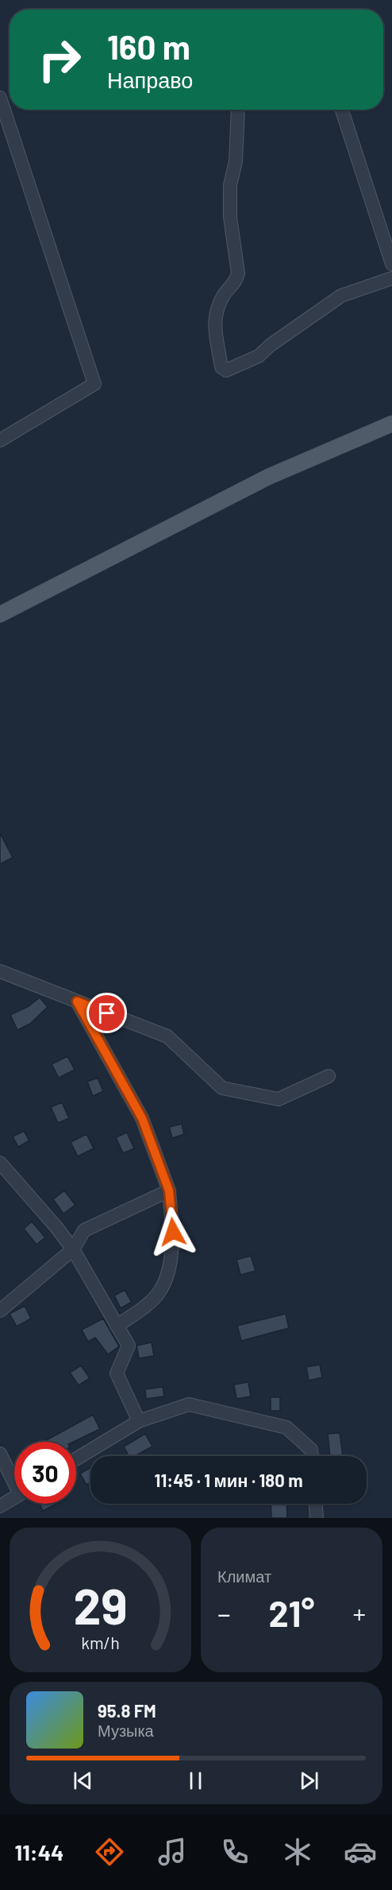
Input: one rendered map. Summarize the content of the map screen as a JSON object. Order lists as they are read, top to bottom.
{
  "page": {
    "turn": ["160 m", "Направо"],
    "limit": "30",
    "trip": "11:45 · 1 мин · 180 m",
    "tile": "Климат",
    "heat": ["−", "21°", "+"],
    "song": ["95.8 FM", "Музыка"],
    "tabs": "11:44",
    "gauge": ["29", "km/h"]
  }
}
